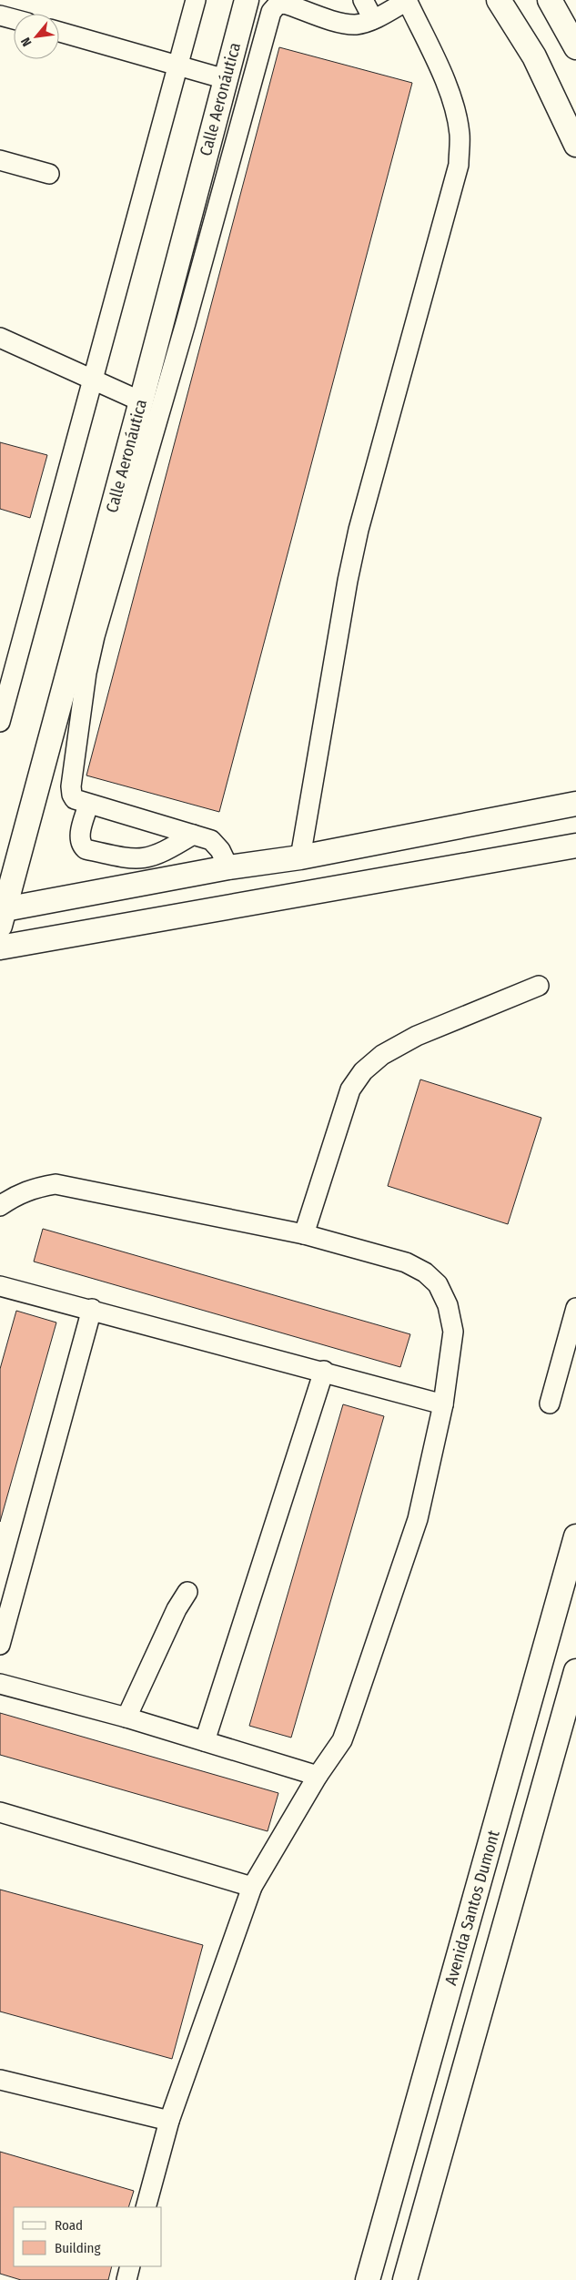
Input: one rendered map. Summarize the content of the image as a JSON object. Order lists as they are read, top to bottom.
{
  "streets": {
    "main road": ["Calle Aeronáutica", "Avenida Santos Dumont"]
  },
  "legend": ["Road", "Building"],
  "north": "bottom left"
}
